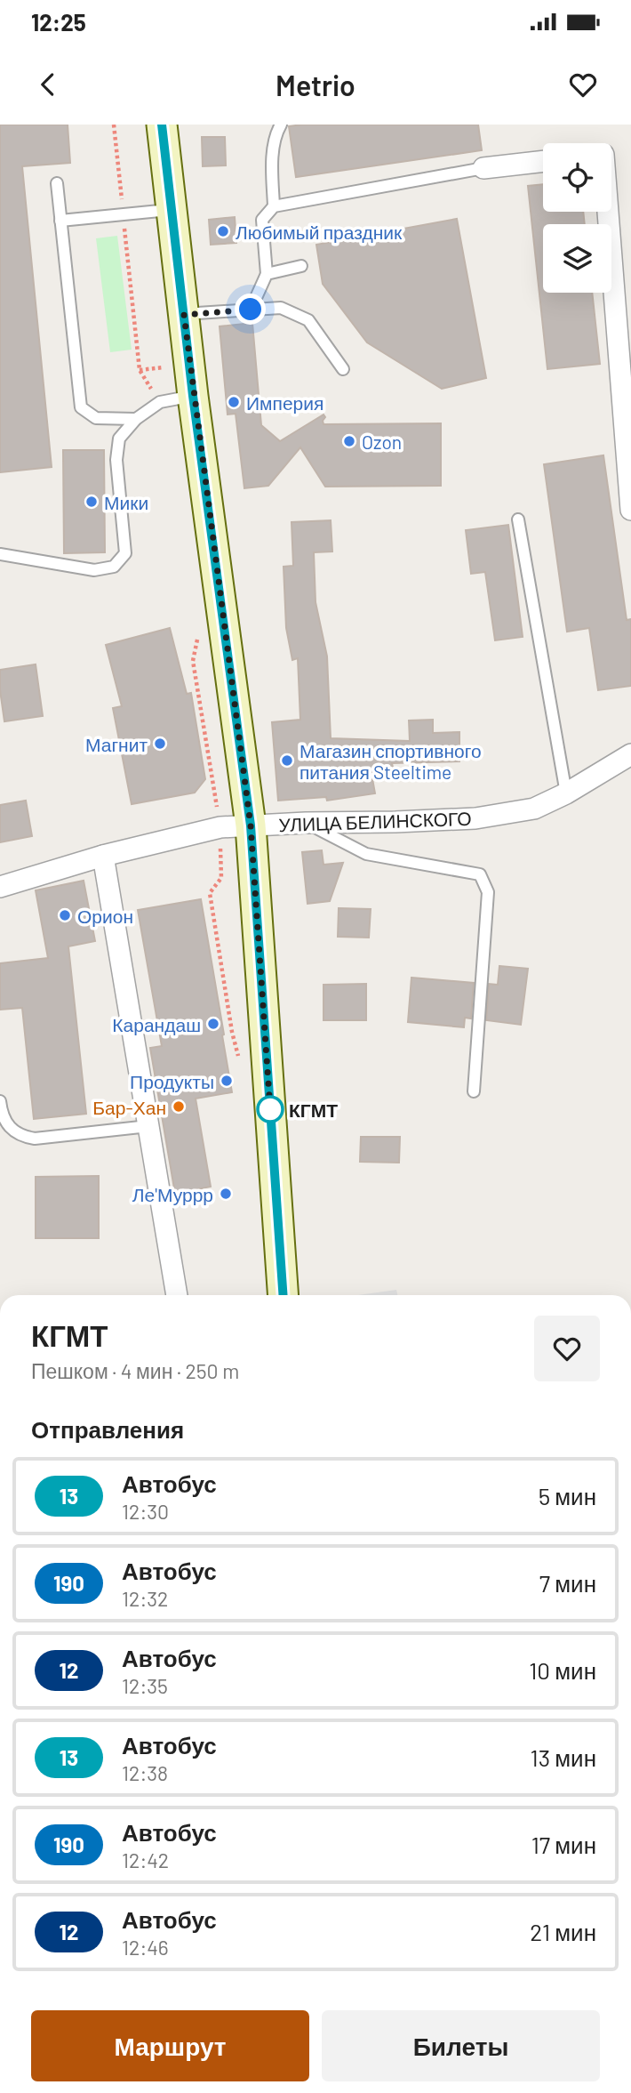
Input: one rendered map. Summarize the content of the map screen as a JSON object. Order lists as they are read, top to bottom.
{
  "streets": {
    "street": ["УЛИЦА БЕЛИНСКОГО"]
  },
  "places": [
    "Любимый праздник",
    "Империя",
    "Ozon",
    "Мики",
    "Магнит",
    "Магазин спортивного питания Steeltime",
    "Орион",
    "Карандаш",
    "Продукты",
    "Бар-Хан",
    "КГМТ",
    "Ле'Муррр"
  ],
  "lines": ["bus line 13"],
  "page": {
    "status": "12:25",
    "header": "Metrio",
    "heading": [
      ["КГМТ", "Пешком · 4 мин · 250 m"],
      "Отправления"
    ],
    "list": [
      {
        "mark": "13",
        "name": "Автобус",
        "note": "12:30",
        "value": "5 мин"
      },
      {
        "mark": "190",
        "name": "Автобус",
        "note": "12:32",
        "value": "7 мин"
      },
      {
        "mark": "12",
        "name": "Автобус",
        "note": "12:35",
        "value": "10 мин"
      },
      {
        "mark": "13",
        "name": "Автобус",
        "note": "12:38",
        "value": "13 мин"
      },
      {
        "mark": "190",
        "name": "Автобус",
        "note": "12:42",
        "value": "17 мин"
      },
      {
        "mark": "12",
        "name": "Автобус",
        "note": "12:46",
        "value": "21 мин"
      }
    ],
    "buttons": ["Маршрут", "Билеты"]
  }
}
